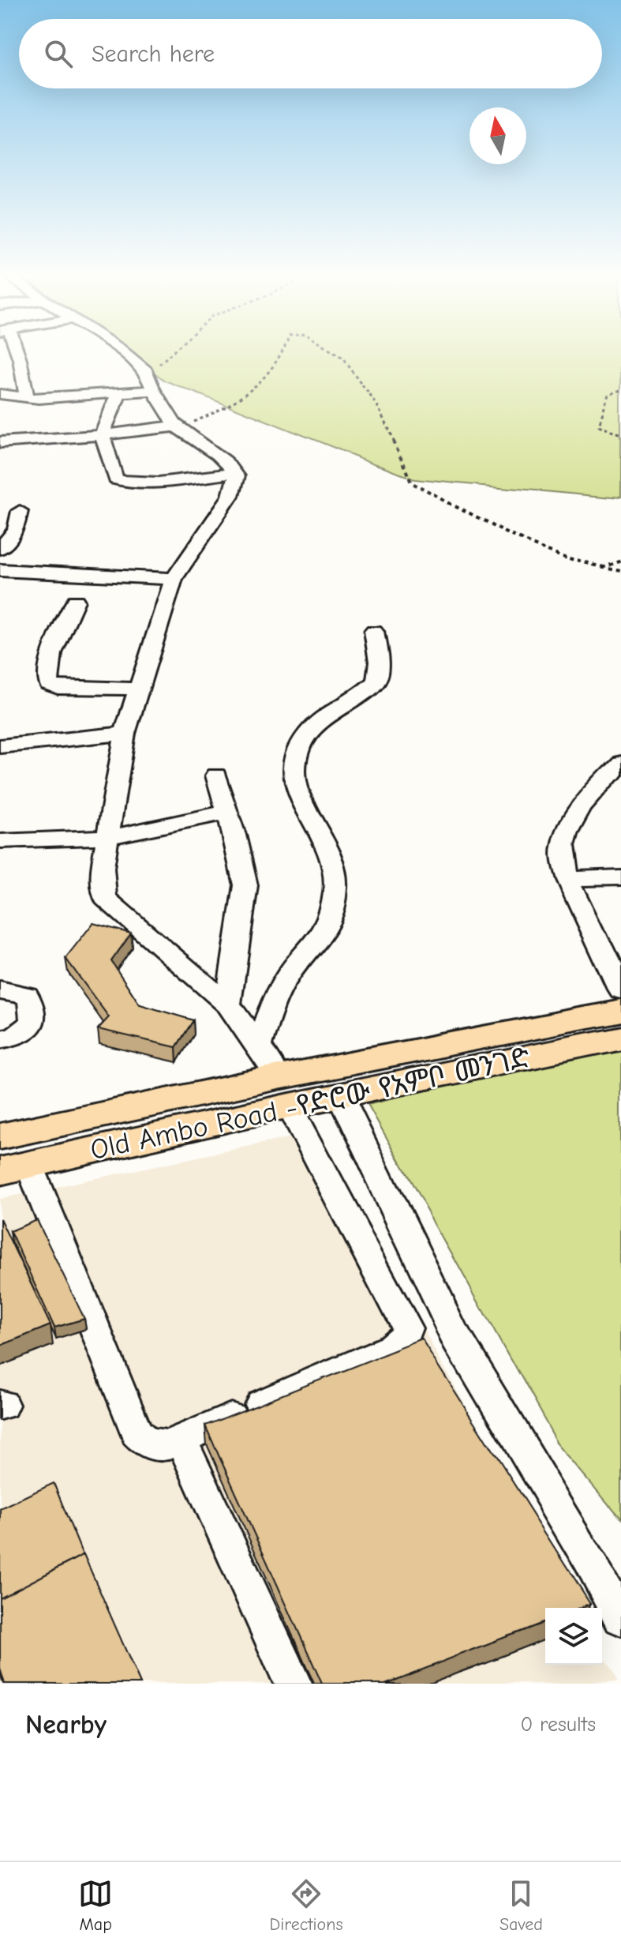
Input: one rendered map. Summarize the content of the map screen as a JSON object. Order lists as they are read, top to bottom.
{
  "streets": {
    "main road": ["Old Ambo Road -የድሮው የአምቦ መንገድ"]
  },
  "north": "top",
  "page": {
    "search": "Search here",
    "heading": ["Nearby", "0 results"],
    "nav": ["Map", "Directions", "Saved"]
  }
}
